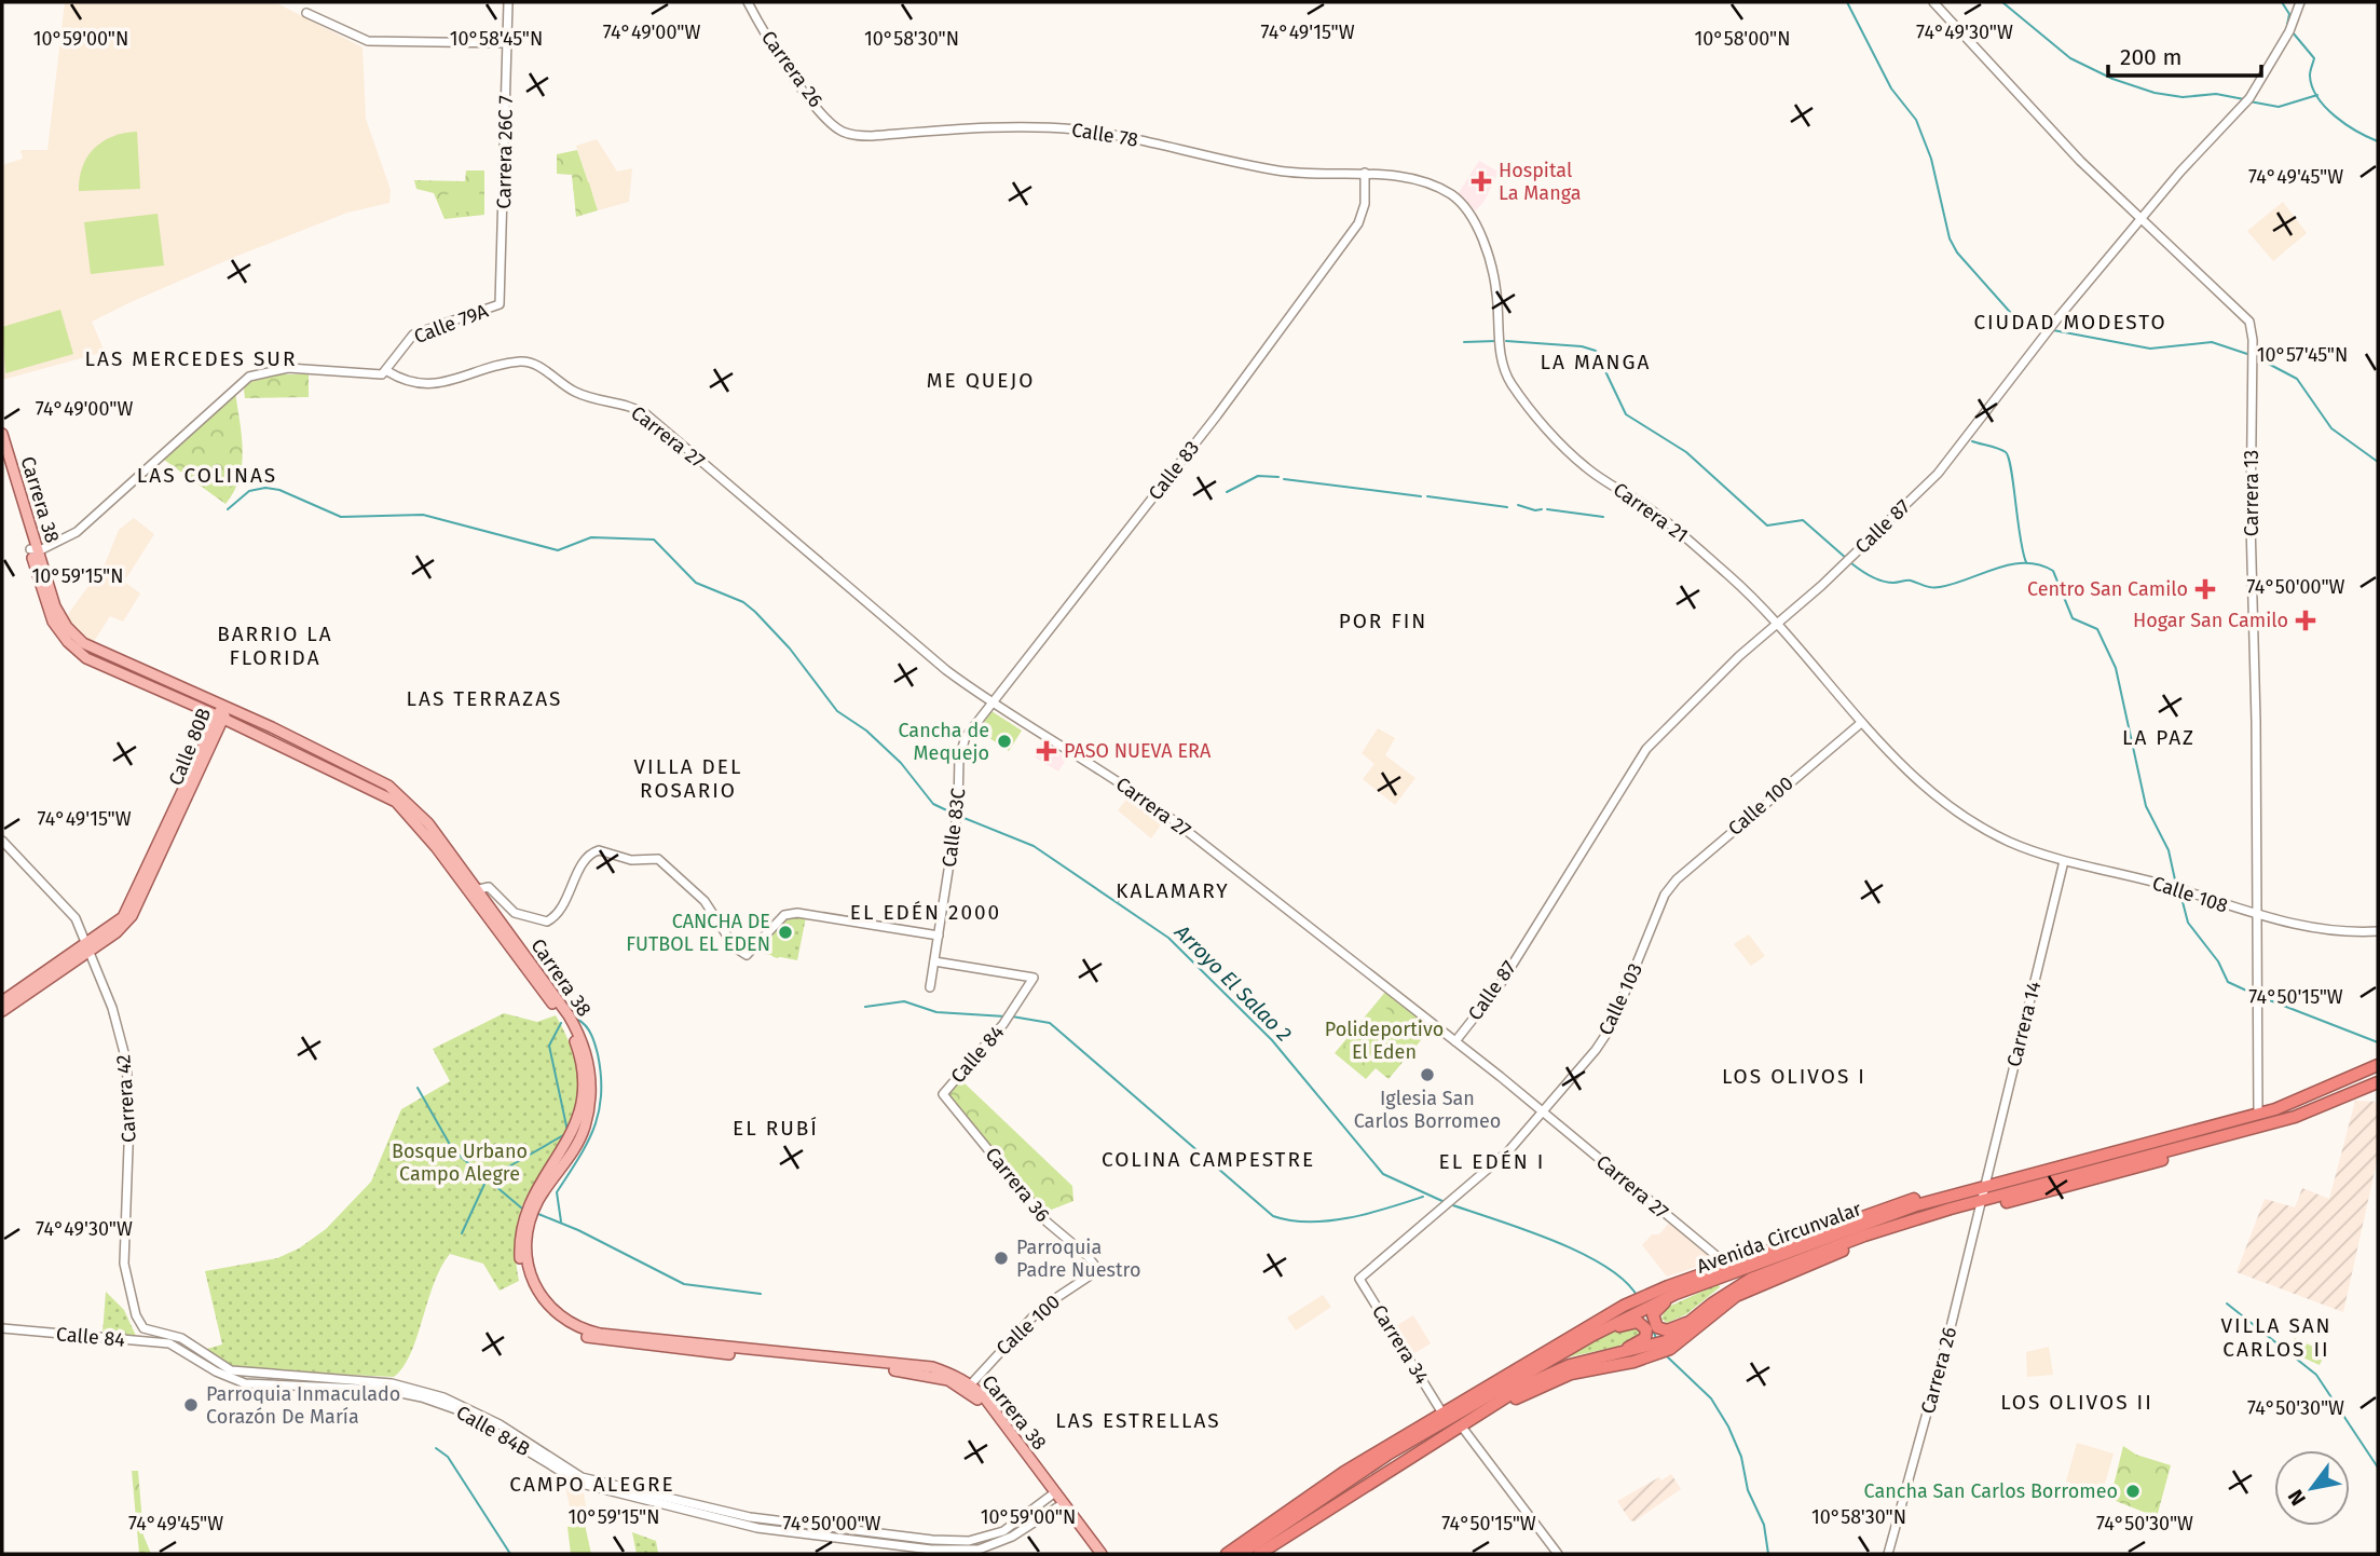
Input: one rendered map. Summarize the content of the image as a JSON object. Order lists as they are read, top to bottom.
{
  "streets": {
    "highway": ["Avenida Circunvalar"],
    "main road": ["Carrera 38", "Calle 80B"],
    "street": [
      "Carrera 26",
      "Calle 78",
      "Carrera 26C 7",
      "Calle 79A",
      "Carrera 27",
      "Calle 83",
      "Carrera 13",
      "Carrera 21",
      "Calle 87",
      "Calle 100",
      "Calle 83C",
      "Calle 108",
      "Calle 103",
      "Carrera 14",
      "Calle 84",
      "Carrera 42",
      "Carrera 36",
      "Carrera 34",
      "Calle 84B"
    ]
  },
  "crossings": [
    ["Carrera 26", "Calle 78"],
    ["Carrera 26", "Carrera 14"],
    ["Carrera 26", "Avenida Circunvalar"],
    ["Calle 78", "Calle 83"],
    ["Calle 78", "Carrera 21"],
    ["Carrera 26C 7", "Calle 79A"],
    ["Calle 79A", "Carrera 27"],
    ["Carrera 27", "Calle 83"],
    ["Carrera 27", "Calle 87"],
    ["Carrera 27", "Calle 103"],
    ["Calle 83", "Carrera 21"],
    ["Calle 83", "Calle 83C"],
    ["Carrera 13", "Calle 87"],
    ["Carrera 13", "Calle 108"],
    ["Carrera 13", "Avenida Circunvalar"],
    ["Carrera 38", "Calle 80B"],
    ["Carrera 38", "Calle 100"],
    ["Carrera 38", "Calle 84B"],
    ["Carrera 21", "Calle 87"],
    ["Carrera 21", "Calle 100"],
    ["Carrera 21", "Calle 108"],
    ["Calle 80B", "Carrera 42"],
    ["Calle 100", "Calle 103"],
    ["Calle 100", "Carrera 36"],
    ["Calle 83C", "Calle 84"],
    ["Calle 108", "Carrera 14"],
    ["Calle 103", "Carrera 34"],
    ["Carrera 14", "Avenida Circunvalar"],
    ["Calle 84", "Carrera 42"],
    ["Calle 84", "Carrera 36"],
    ["Calle 84", "Calle 84B"]
  ],
  "districts": [
    "CIUDAD MODESTO",
    "LAS MERCEDES SUR",
    "LA MANGA",
    "ME QUEJO",
    "LAS COLINAS",
    "POR FIN",
    "BARRIO LA FLORIDA",
    "LAS TERRAZAS",
    "LA PAZ",
    "VILLA DEL ROSARIO",
    "KALAMARY",
    "EL EDÉN 2000",
    "LOS OLIVOS I",
    "EL RUBÍ",
    "COLINA CAMPESTRE",
    "EL EDÉN I",
    "VILLA SAN CARLOS II",
    "LOS OLIVOS II",
    "LAS ESTRELLAS",
    "CAMPO ALEGRE"
  ],
  "water": ["Arroyo El Salao 2"],
  "parks": ["Polideportivo El Eden", "Bosque Urbano Campo Alegre"],
  "places": {
    "health": [
      "Hospital La Manga",
      "Centro San Camilo",
      "Hogar San Camilo",
      "PASO NUEVA ERA"
    ],
    "other": [
      "Cancha de Mequejo",
      "CANCHA DE FUTBOL EL EDEN",
      "Iglesia San Carlos Borromeo",
      "Parroquia Padre Nuestro",
      "Parroquia Inmaculado Corazón De María",
      "Cancha San Carlos Borromeo"
    ]
  },
  "scale_bar": "200 m",
  "north": "bottom left",
  "coordinates": [
    "74°49'15\"W",
    "74°49'30\"W",
    "74°49'00\"W",
    "10°59'00\"N",
    "10°58'45\"N",
    "10°58'30\"N",
    "10°58'00\"N",
    "74°49'45\"W",
    "10°57'45\"N",
    "10°59'15\"N",
    "74°50'00\"W",
    "74°50'15\"W",
    "74°50'30\"W"
  ]
}
